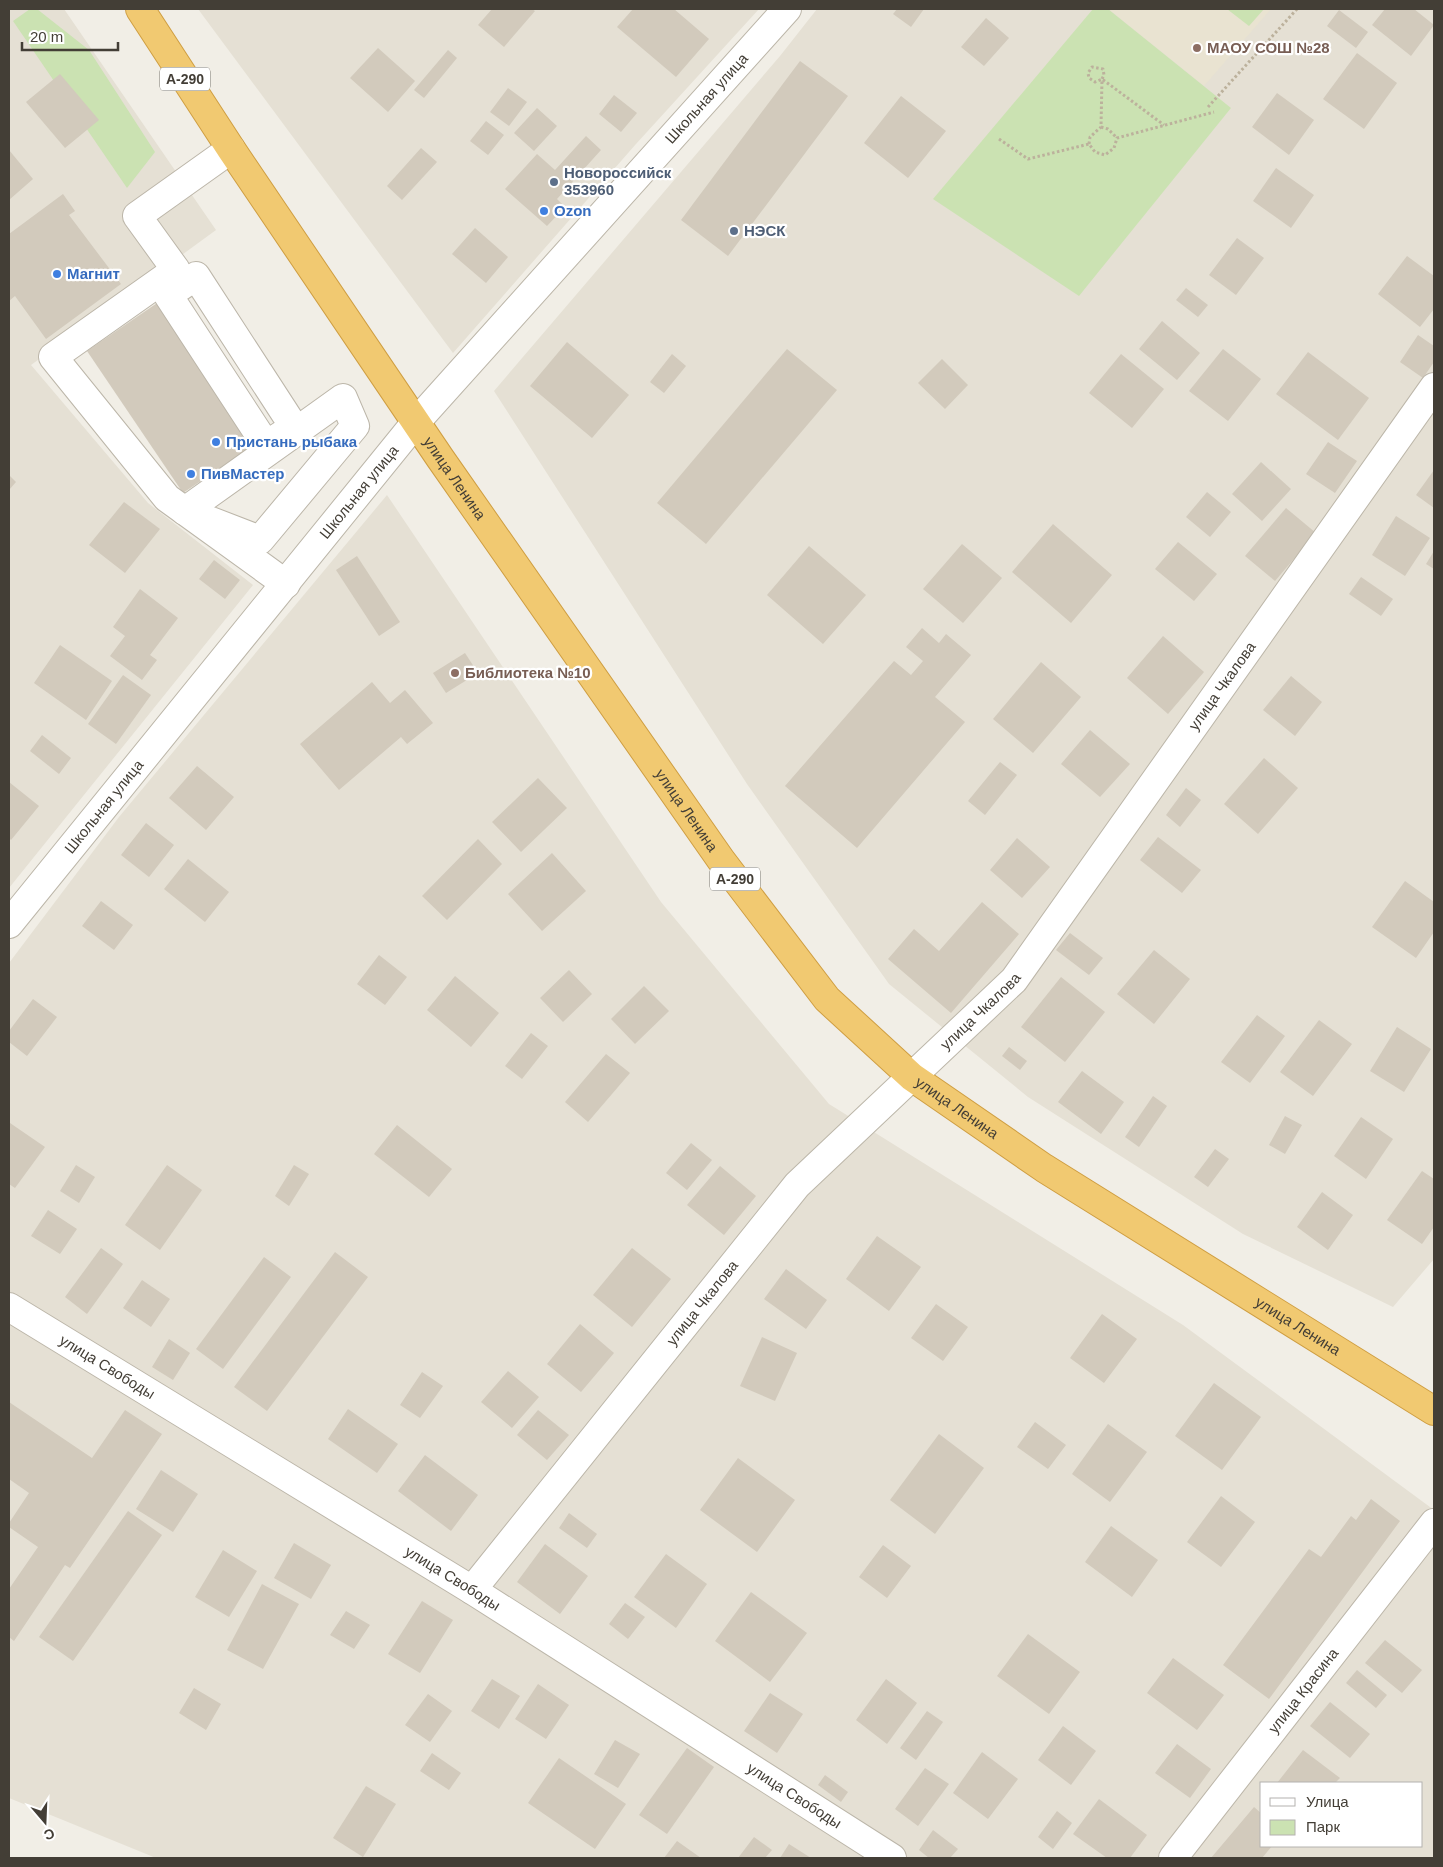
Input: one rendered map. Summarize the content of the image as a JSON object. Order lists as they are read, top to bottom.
{
  "streets": {
    "highway": ["А-290", "улица Ленина"],
    "street": [
      "Школьная улица",
      "улица Чкалова",
      "улица Свободы",
      "улица Красина"
    ]
  },
  "crossings": [
    ["Школьная улица", "улица Ленина"],
    ["улица Ленина", "улица Чкалова"],
    ["улица Чкалова", "улица Свободы"]
  ],
  "places": [
    "МАОУ СОШ №28",
    "Новороссийск 353960",
    "Ozon",
    "НЭСК",
    "Магнит",
    "Пристань рыбака",
    "ПивМастер",
    "Библиотека №10"
  ],
  "legend": ["Улица", "Парк"],
  "scale_bar": "20 m",
  "north": "bottom"
}
